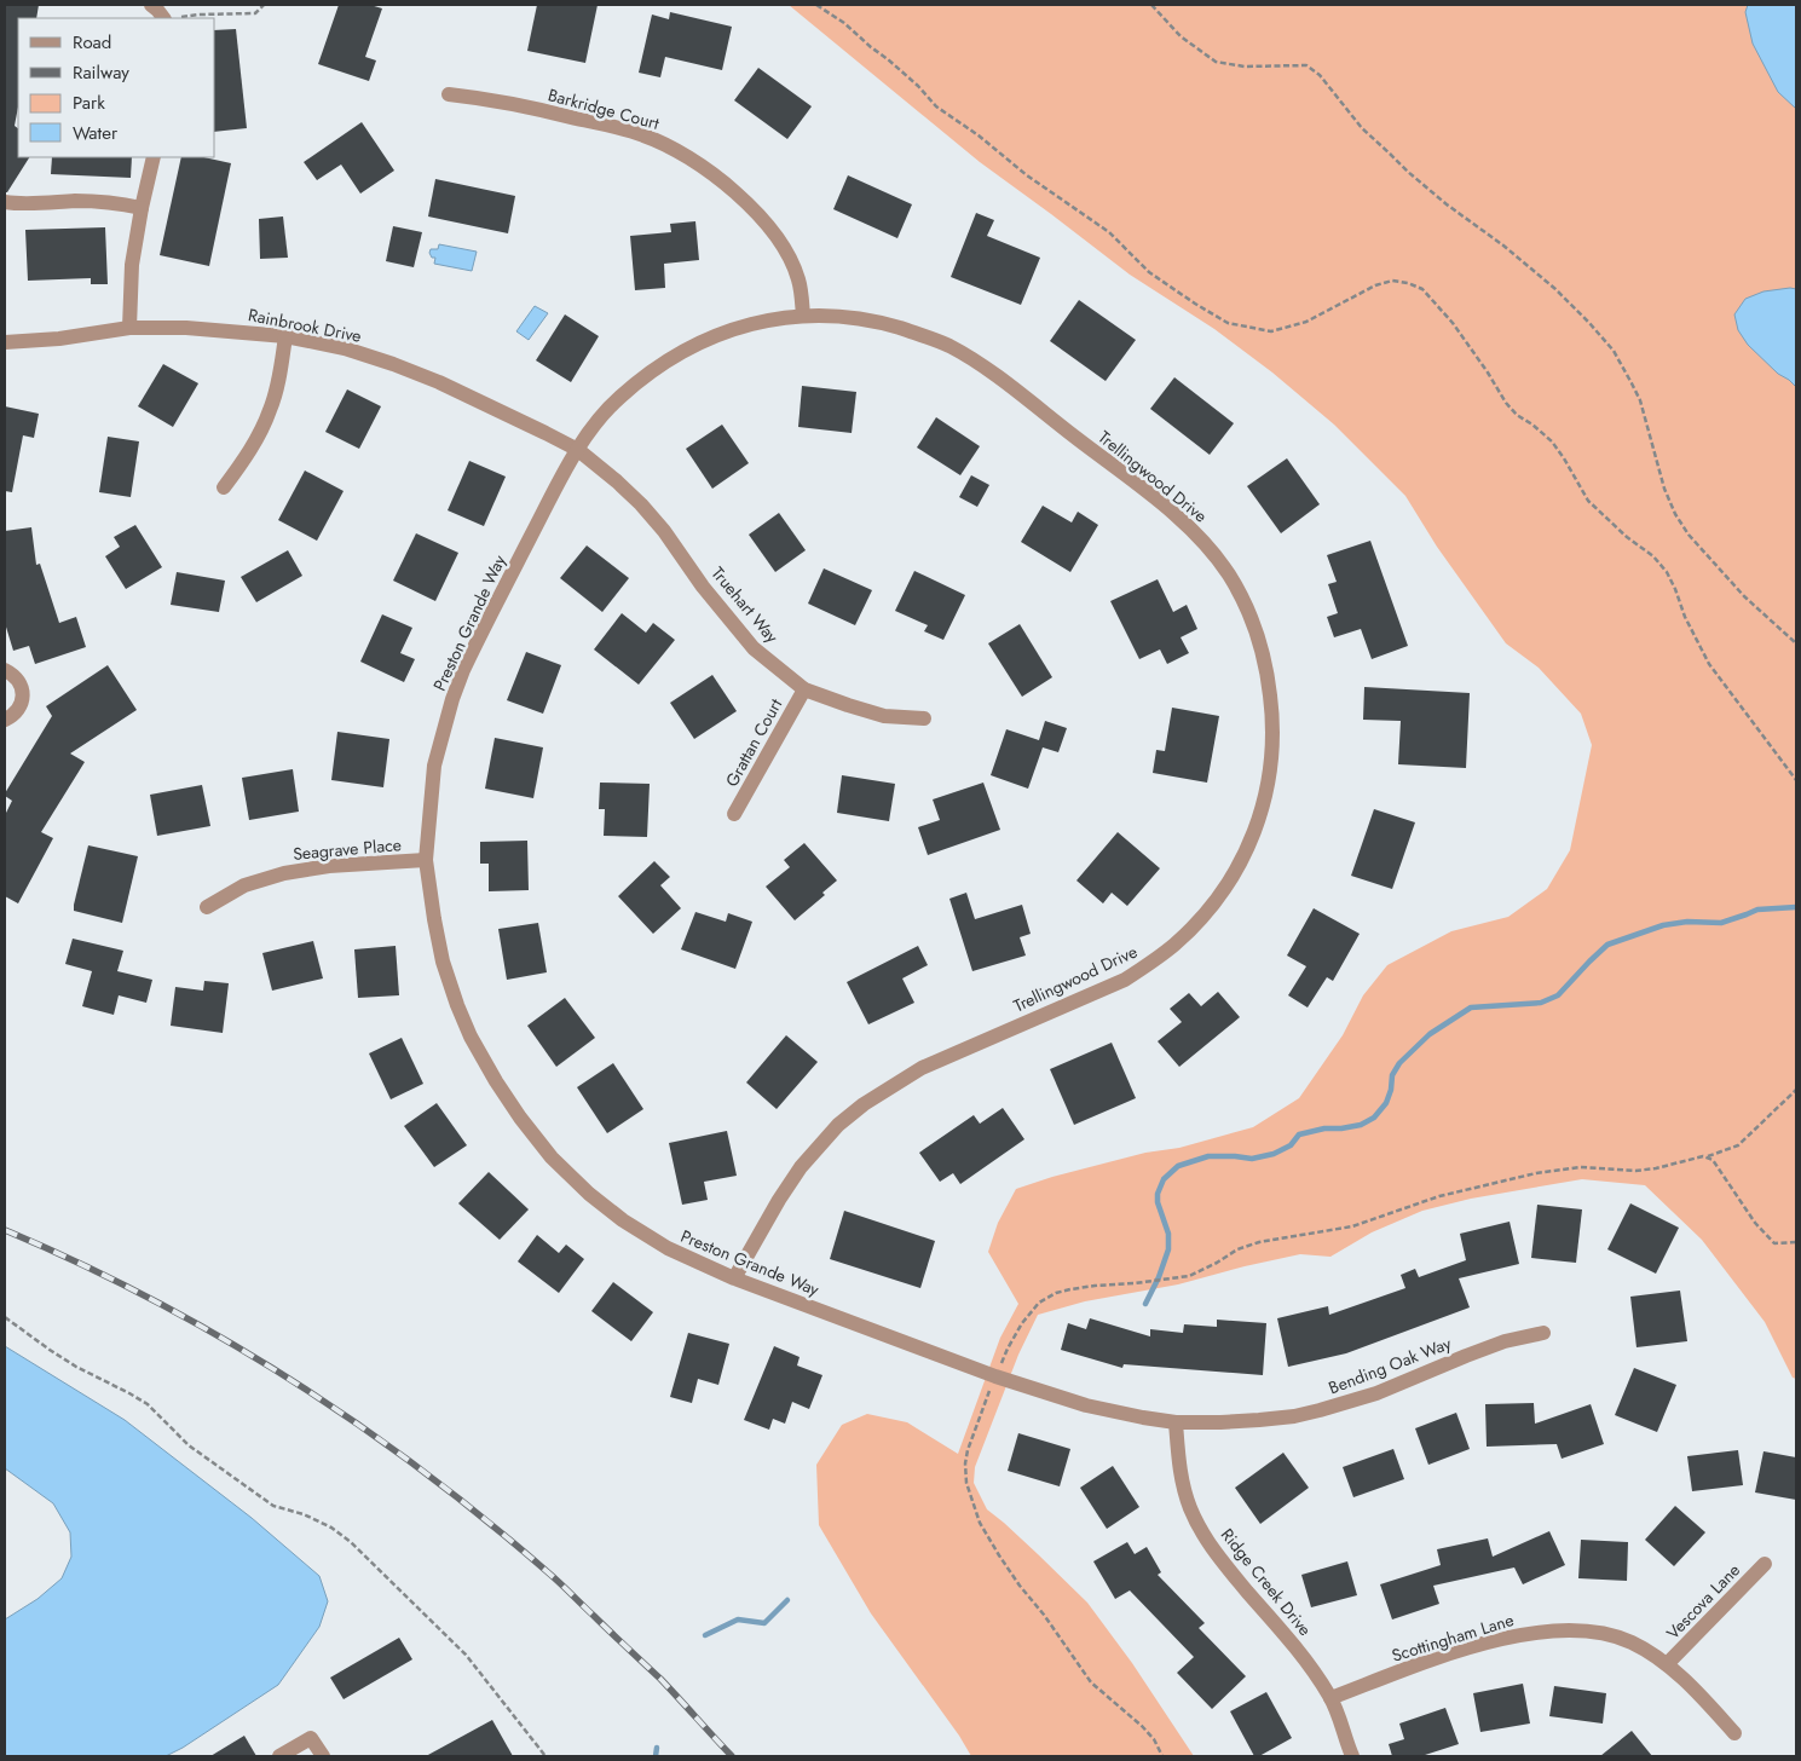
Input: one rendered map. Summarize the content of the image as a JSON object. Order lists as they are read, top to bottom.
{
  "streets": {
    "street": [
      "Barkridge Court",
      "Rainbrook Drive",
      "Trellingwood Drive",
      "Truehart Way",
      "Preston Grande Way",
      "Grattan Court",
      "Seagrave Place",
      "Bending Oak Way",
      "Ridge Creek Drive",
      "Vescova Lane",
      "Scottingham Lane"
    ]
  },
  "crossings": [
    ["Barkridge Court", "Trellingwood Drive"],
    ["Rainbrook Drive", "Trellingwood Drive"],
    ["Rainbrook Drive", "Truehart Way"],
    ["Rainbrook Drive", "Preston Grande Way"],
    ["Trellingwood Drive", "Truehart Way"],
    ["Trellingwood Drive", "Preston Grande Way"],
    ["Truehart Way", "Preston Grande Way"],
    ["Truehart Way", "Grattan Court"],
    ["Preston Grande Way", "Seagrave Place"],
    ["Preston Grande Way", "Bending Oak Way"],
    ["Preston Grande Way", "Ridge Creek Drive"],
    ["Bending Oak Way", "Ridge Creek Drive"],
    ["Ridge Creek Drive", "Scottingham Lane"],
    ["Vescova Lane", "Scottingham Lane"]
  ],
  "legend": [
    "Road",
    "Railway",
    "Park",
    "Water"
  ]
}
